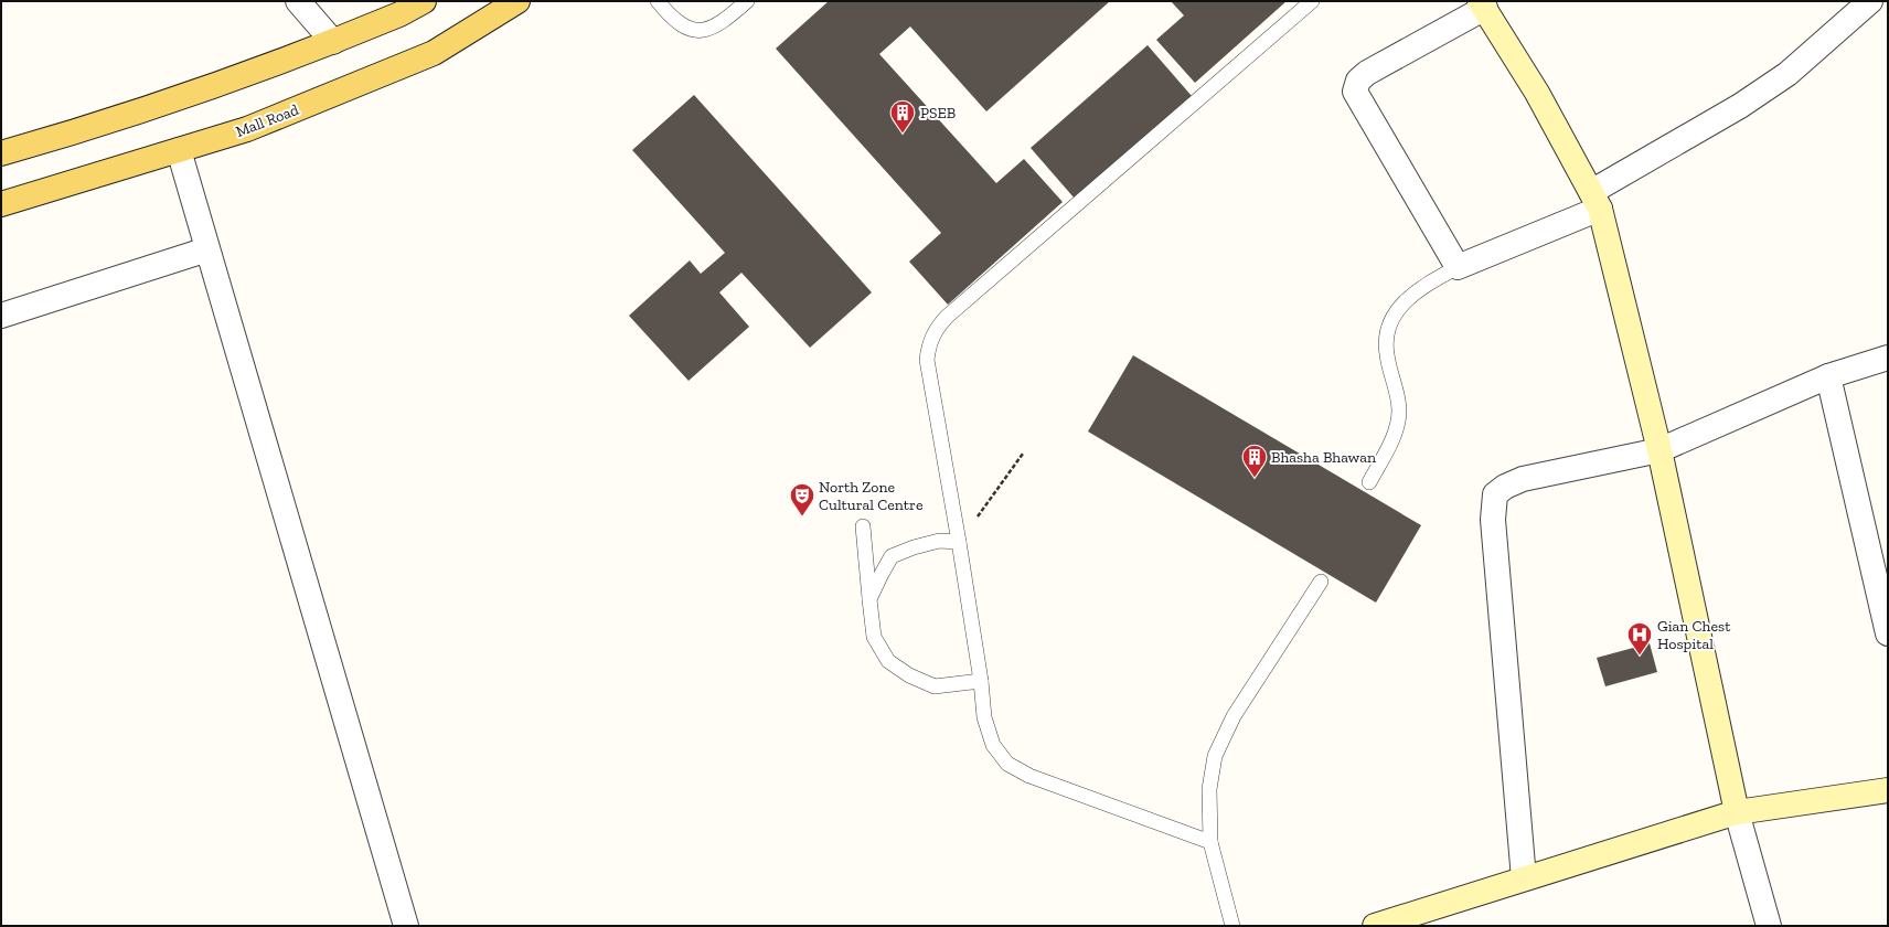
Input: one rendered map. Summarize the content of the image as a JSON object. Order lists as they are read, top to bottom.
{
  "streets": {
    "main road": ["Mall Road"]
  },
  "places": {
    "building": ["PSEB", "Bhasha Bhawan"],
    "theatre": ["North Zone Cultural Centre"],
    "hospital": ["Gian Chest Hospital"]
  }
}
